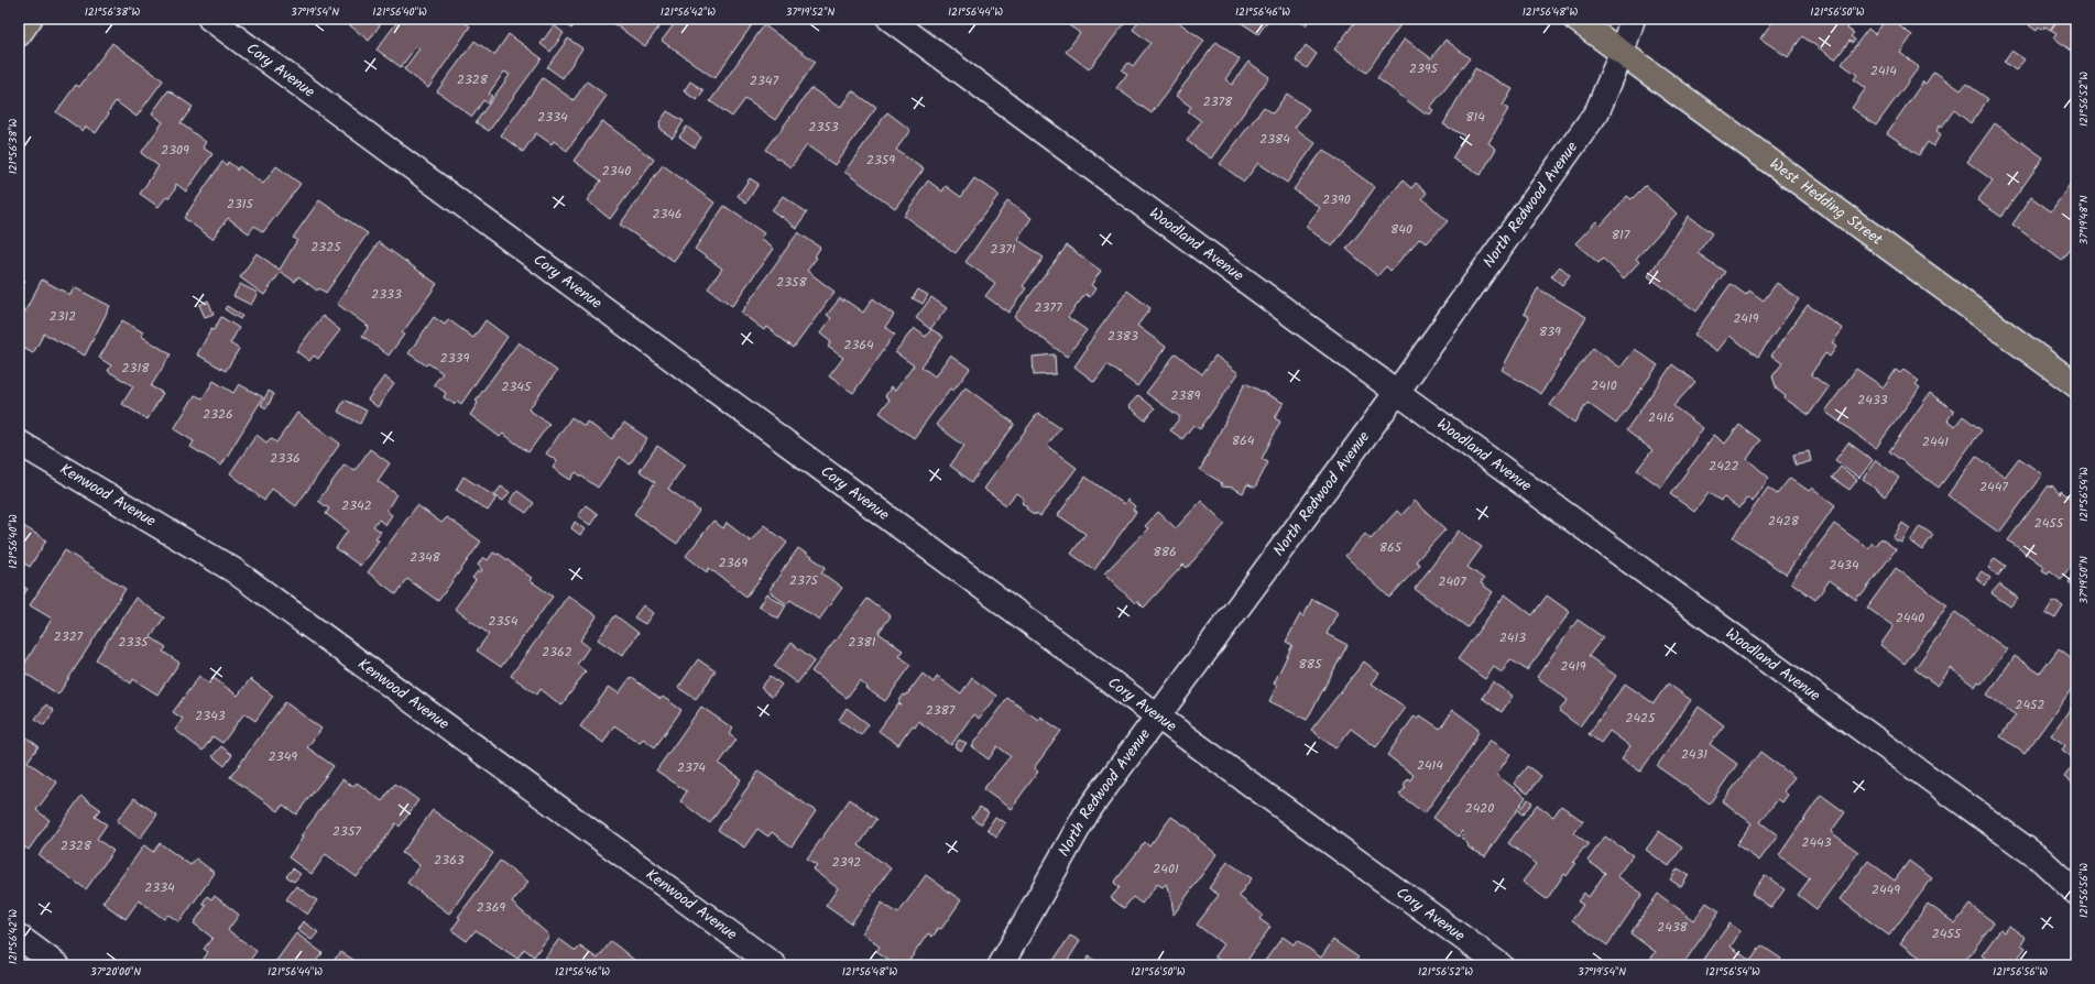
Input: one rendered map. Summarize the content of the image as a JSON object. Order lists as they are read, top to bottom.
{
  "streets": {
    "main road": ["West Hedding Street"],
    "street": [
      "Cory Avenue",
      "North Redwood Avenue",
      "Woodland Avenue",
      "Kenwood Avenue"
    ]
  },
  "crossings": [
    ["Cory Avenue", "North Redwood Avenue"],
    ["West Hedding Street", "North Redwood Avenue"],
    ["North Redwood Avenue", "Woodland Avenue"]
  ],
  "house_numbers": [
    "2395",
    "2414",
    "2328",
    "2347",
    "2378",
    "2334",
    "814",
    "2353",
    "2384",
    "2309",
    "2359",
    "2340",
    "2390",
    "2315",
    "2346",
    "840",
    "817",
    "2325",
    "2371",
    "2358",
    "2333",
    "2377",
    "2312",
    "2419",
    "839",
    "2383",
    "2364",
    "2339",
    "2318",
    "2410",
    "2345",
    "2389",
    "2433",
    "2326",
    "2416",
    "864",
    "2441",
    "2336",
    "2422",
    "2447",
    "2342",
    "2428",
    "2455",
    "865",
    "886",
    "2348",
    "2369",
    "2434",
    "2375",
    "2407",
    "2440",
    "2354",
    "2327",
    "2413",
    "2335",
    "2381",
    "2362",
    "885",
    "2419",
    "2452",
    "2387",
    "2343",
    "2425",
    "2431",
    "2349",
    "2414",
    "2374",
    "2420",
    "2357",
    "2443",
    "2328",
    "2363",
    "2392",
    "2401",
    "2334",
    "2449",
    "2369",
    "2438",
    "2455"
  ],
  "coordinates": [
    "121°56'38\"W",
    "37°19'54\"N",
    "121°56'40\"W",
    "121°56'42\"W",
    "37°19'52\"N",
    "121°56'44\"W",
    "121°56'46\"W",
    "121°56'48\"W",
    "121°56'50\"W",
    "121°56'52\"W",
    "37°19'48\"N",
    "121°56'54\"W",
    "37°19'50\"N",
    "121°56'56\"W",
    "37°20'00\"N"
  ]
}
